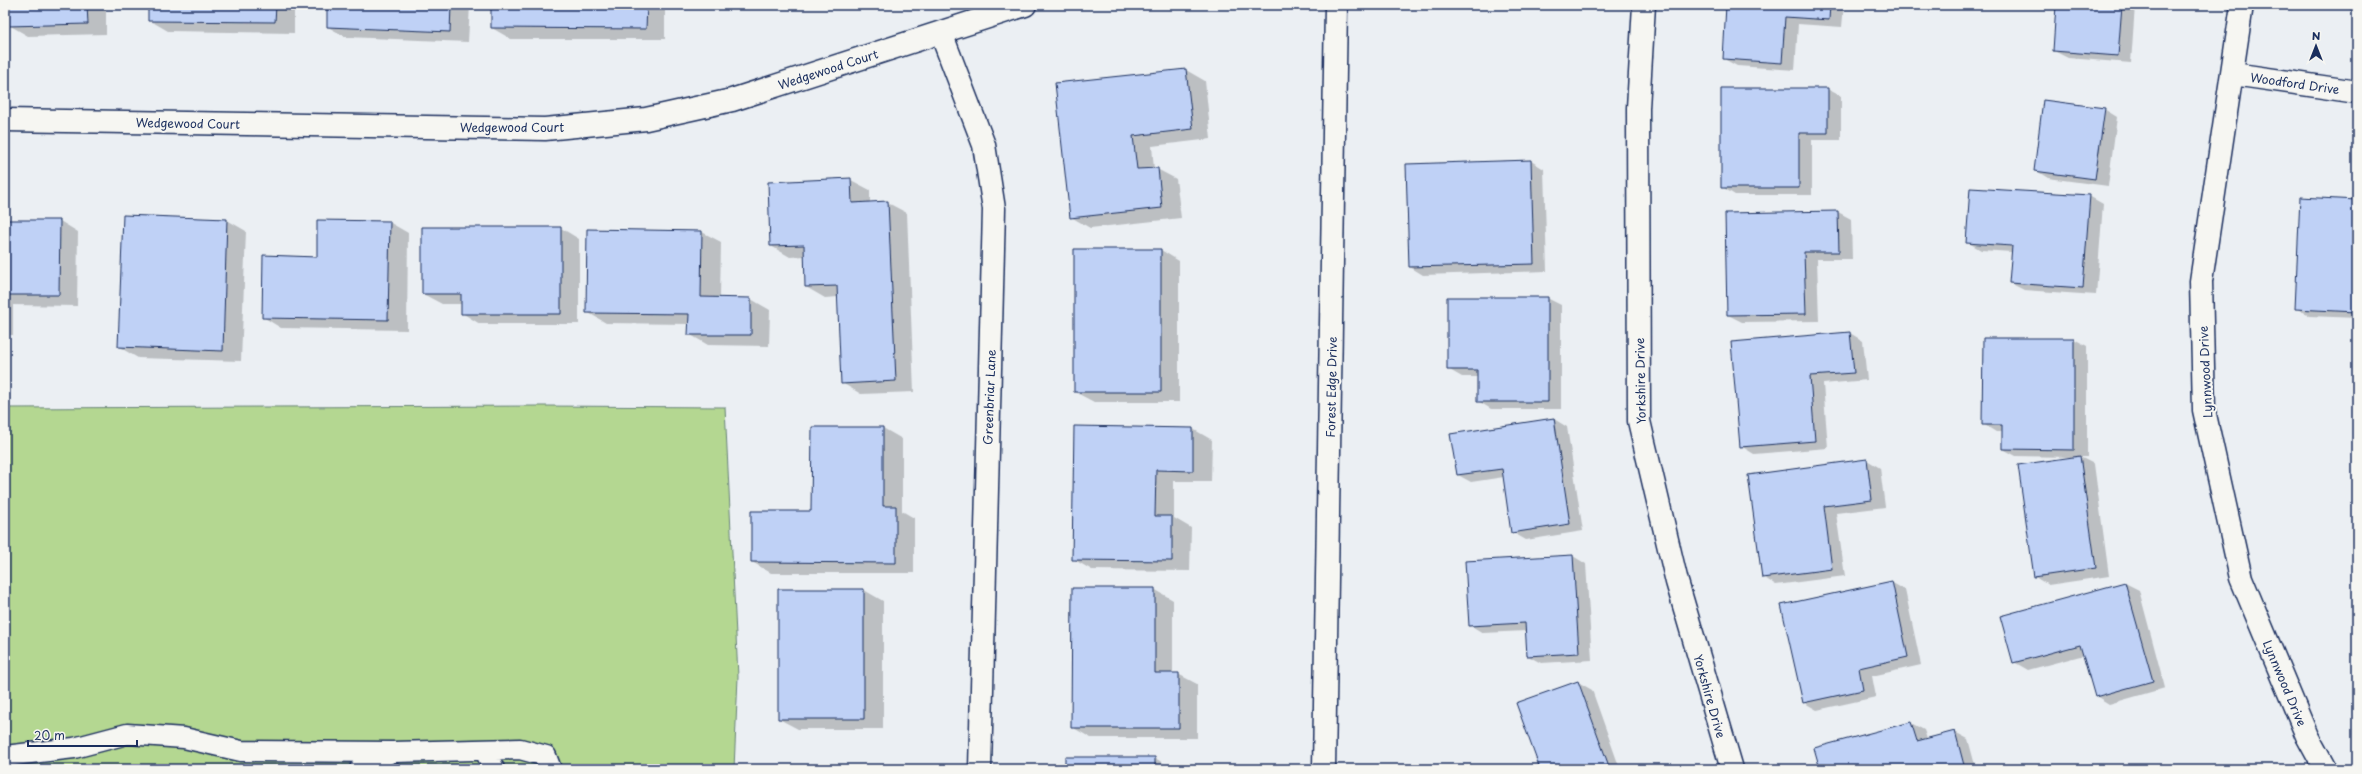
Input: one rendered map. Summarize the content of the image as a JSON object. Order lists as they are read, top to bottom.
{
  "streets": {
    "street": [
      "Wedgewood Court",
      "Woodford Drive",
      "Lynnwood Drive",
      "Yorkshire Drive",
      "Forest Edge Drive",
      "Greenbriar Lane"
    ]
  },
  "crossings": [
    ["Wedgewood Court", "Greenbriar Lane"],
    ["Woodford Drive", "Lynnwood Drive"]
  ],
  "scale_bar": "20 m",
  "north": "top"
}
